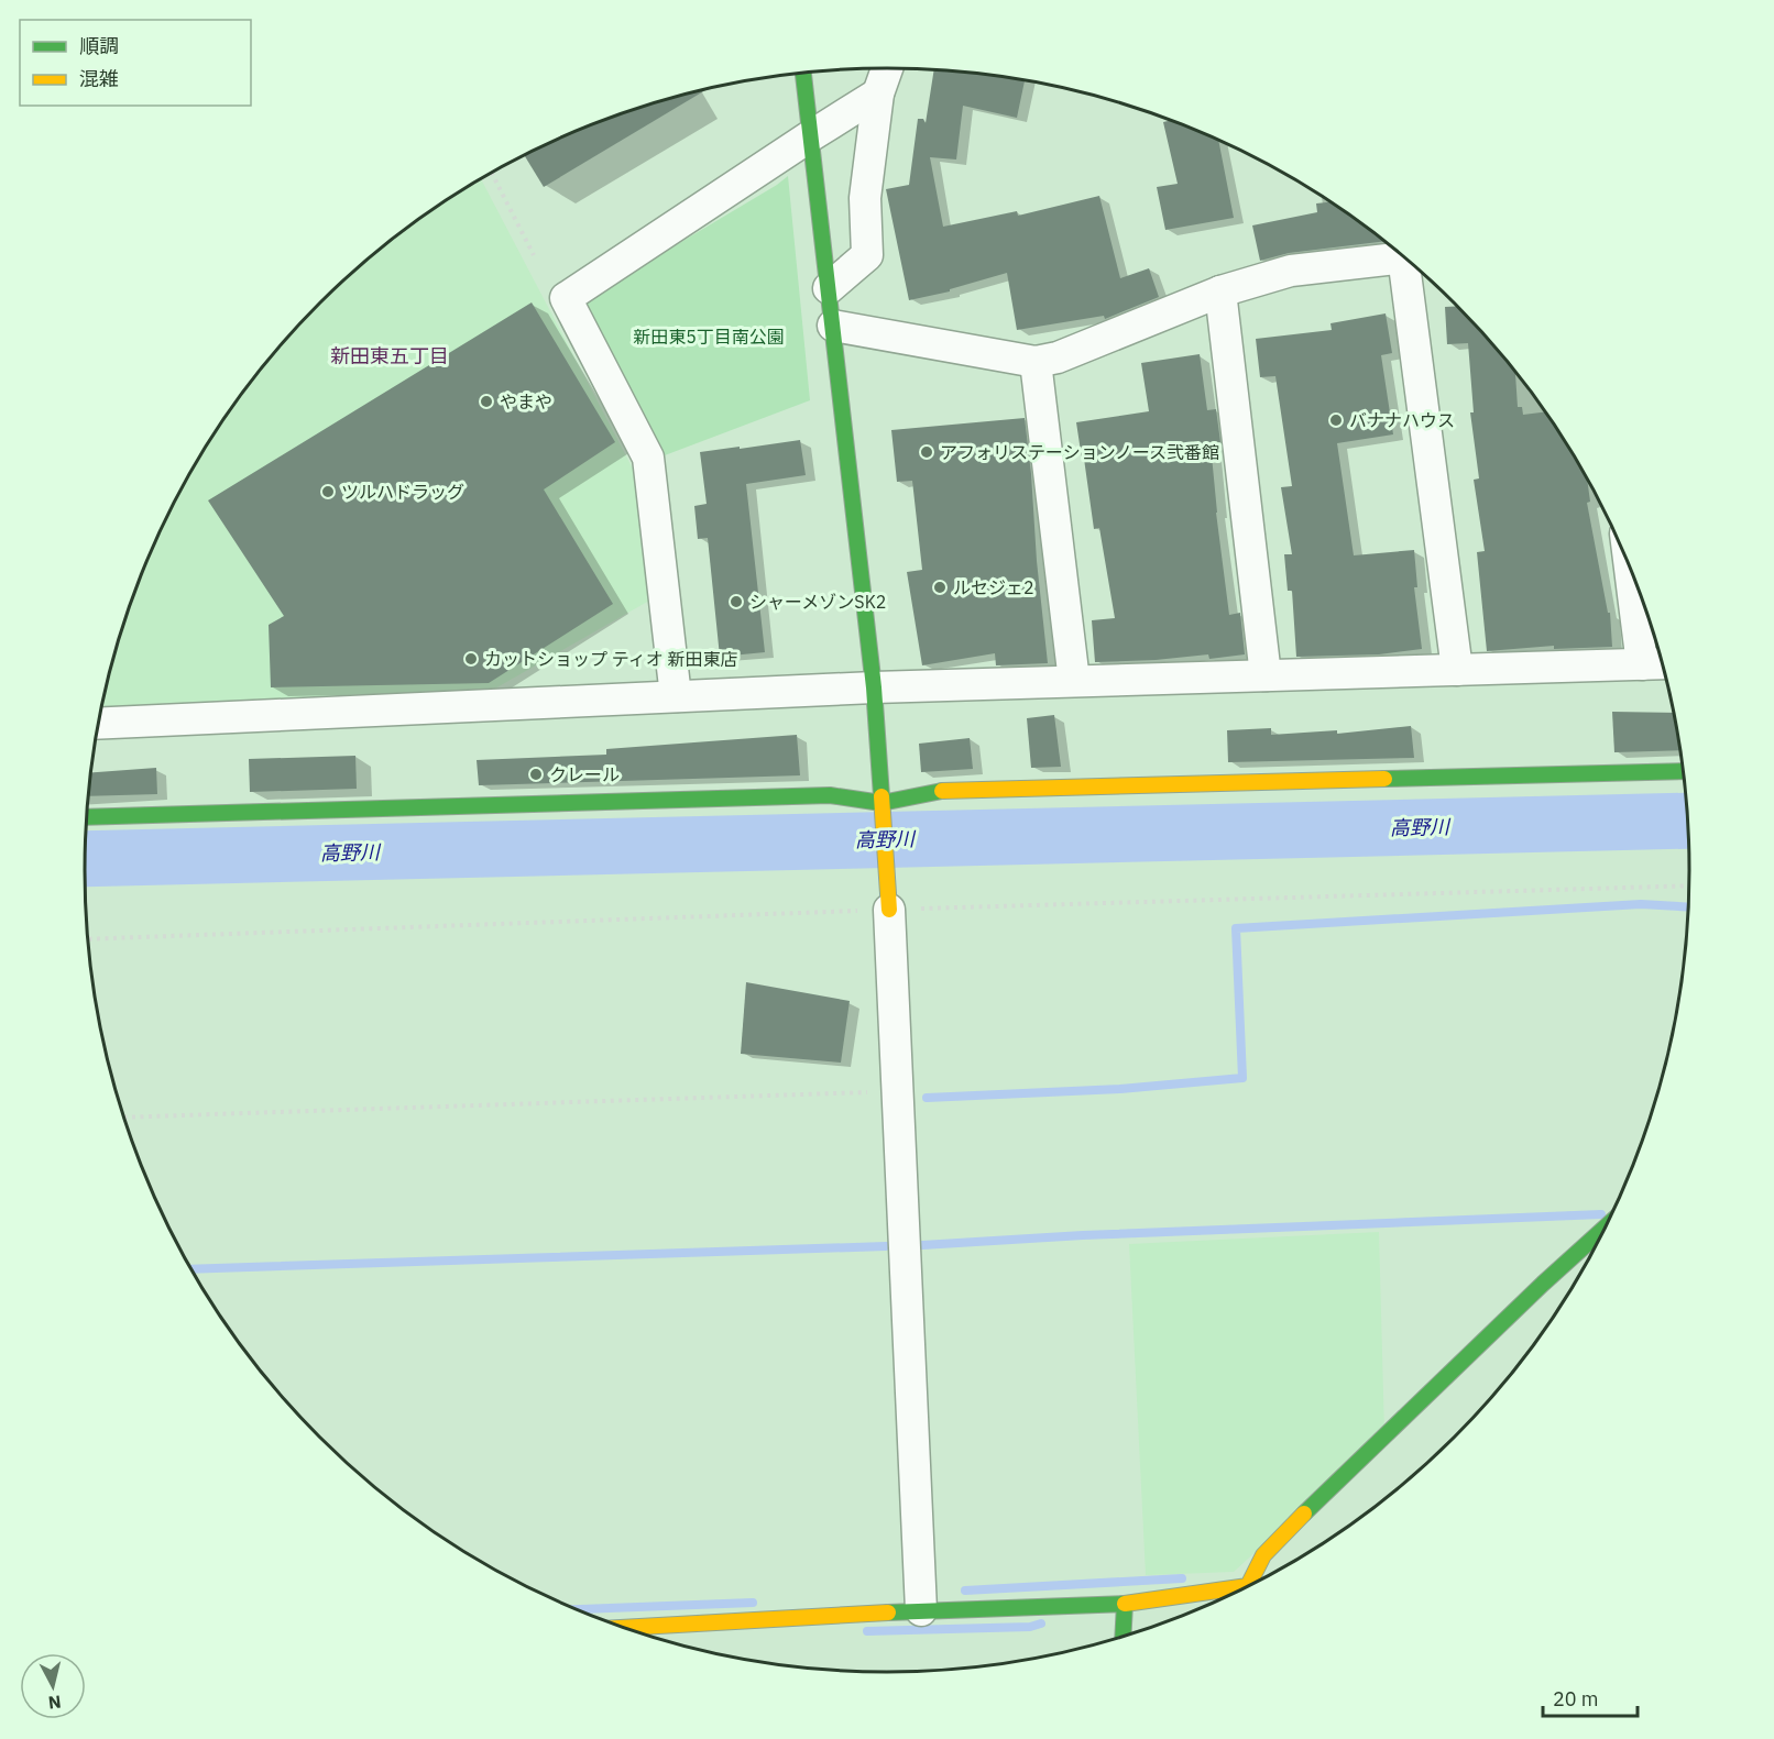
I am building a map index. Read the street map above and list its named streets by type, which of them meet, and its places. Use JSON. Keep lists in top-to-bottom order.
{
  "districts": ["新田東五丁目"],
  "water": ["高野川"],
  "parks": ["新田東5丁目南公園"],
  "places": [
    "やまや",
    "バナナハウス",
    "アフォリステーションノース弐番館",
    "ツルハドラッグ",
    "ルセジェ2",
    "シャーメゾンSK2",
    "カットショップ ティオ 新田東店",
    "クレール"
  ],
  "legend": ["順調", "混雑"],
  "scale_bar": "20 m",
  "north": "bottom"
}
